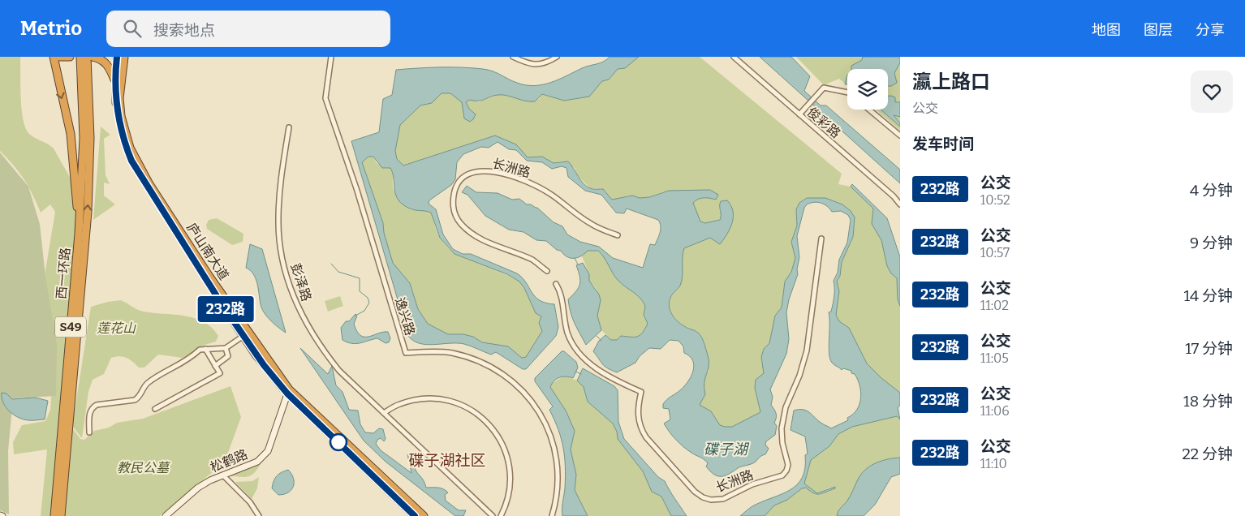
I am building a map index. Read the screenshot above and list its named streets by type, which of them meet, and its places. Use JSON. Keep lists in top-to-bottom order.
{
  "streets": {
    "highway": ["庐山南大道", "西一环路", "S49"],
    "main road": ["松鹤路"],
    "street": [
      "俊彩路",
      "长洲路",
      "彭泽路",
      "逸兴路"
    ]
  },
  "crossings": [
    ["庐山南大道", "松鹤路"]
  ],
  "districts": ["碟子湖社区"],
  "water": ["碟子湖"],
  "parks": ["莲花山", "教民公墓"],
  "lines": ["bus line 232路"],
  "page": {
    "header": "Metrio",
    "search": "搜索地点",
    "nav": ["地图", "图层", "分享"],
    "on_map": "232路",
    "heading": [
      ["瀛上路口", "公交"],
      "发车时间"
    ],
    "list": [
      {
        "mark": "232路",
        "name": "公交",
        "note": "10:52",
        "value": "4 分钟"
      },
      {
        "mark": "232路",
        "name": "公交",
        "note": "10:57",
        "value": "9 分钟"
      },
      {
        "mark": "232路",
        "name": "公交",
        "note": "11:02",
        "value": "14 分钟"
      },
      {
        "mark": "232路",
        "name": "公交",
        "note": "11:05",
        "value": "17 分钟"
      },
      {
        "mark": "232路",
        "name": "公交",
        "note": "11:06",
        "value": "18 分钟"
      },
      {
        "mark": "232路",
        "name": "公交",
        "note": "11:10",
        "value": "22 分钟"
      }
    ]
  }
}
